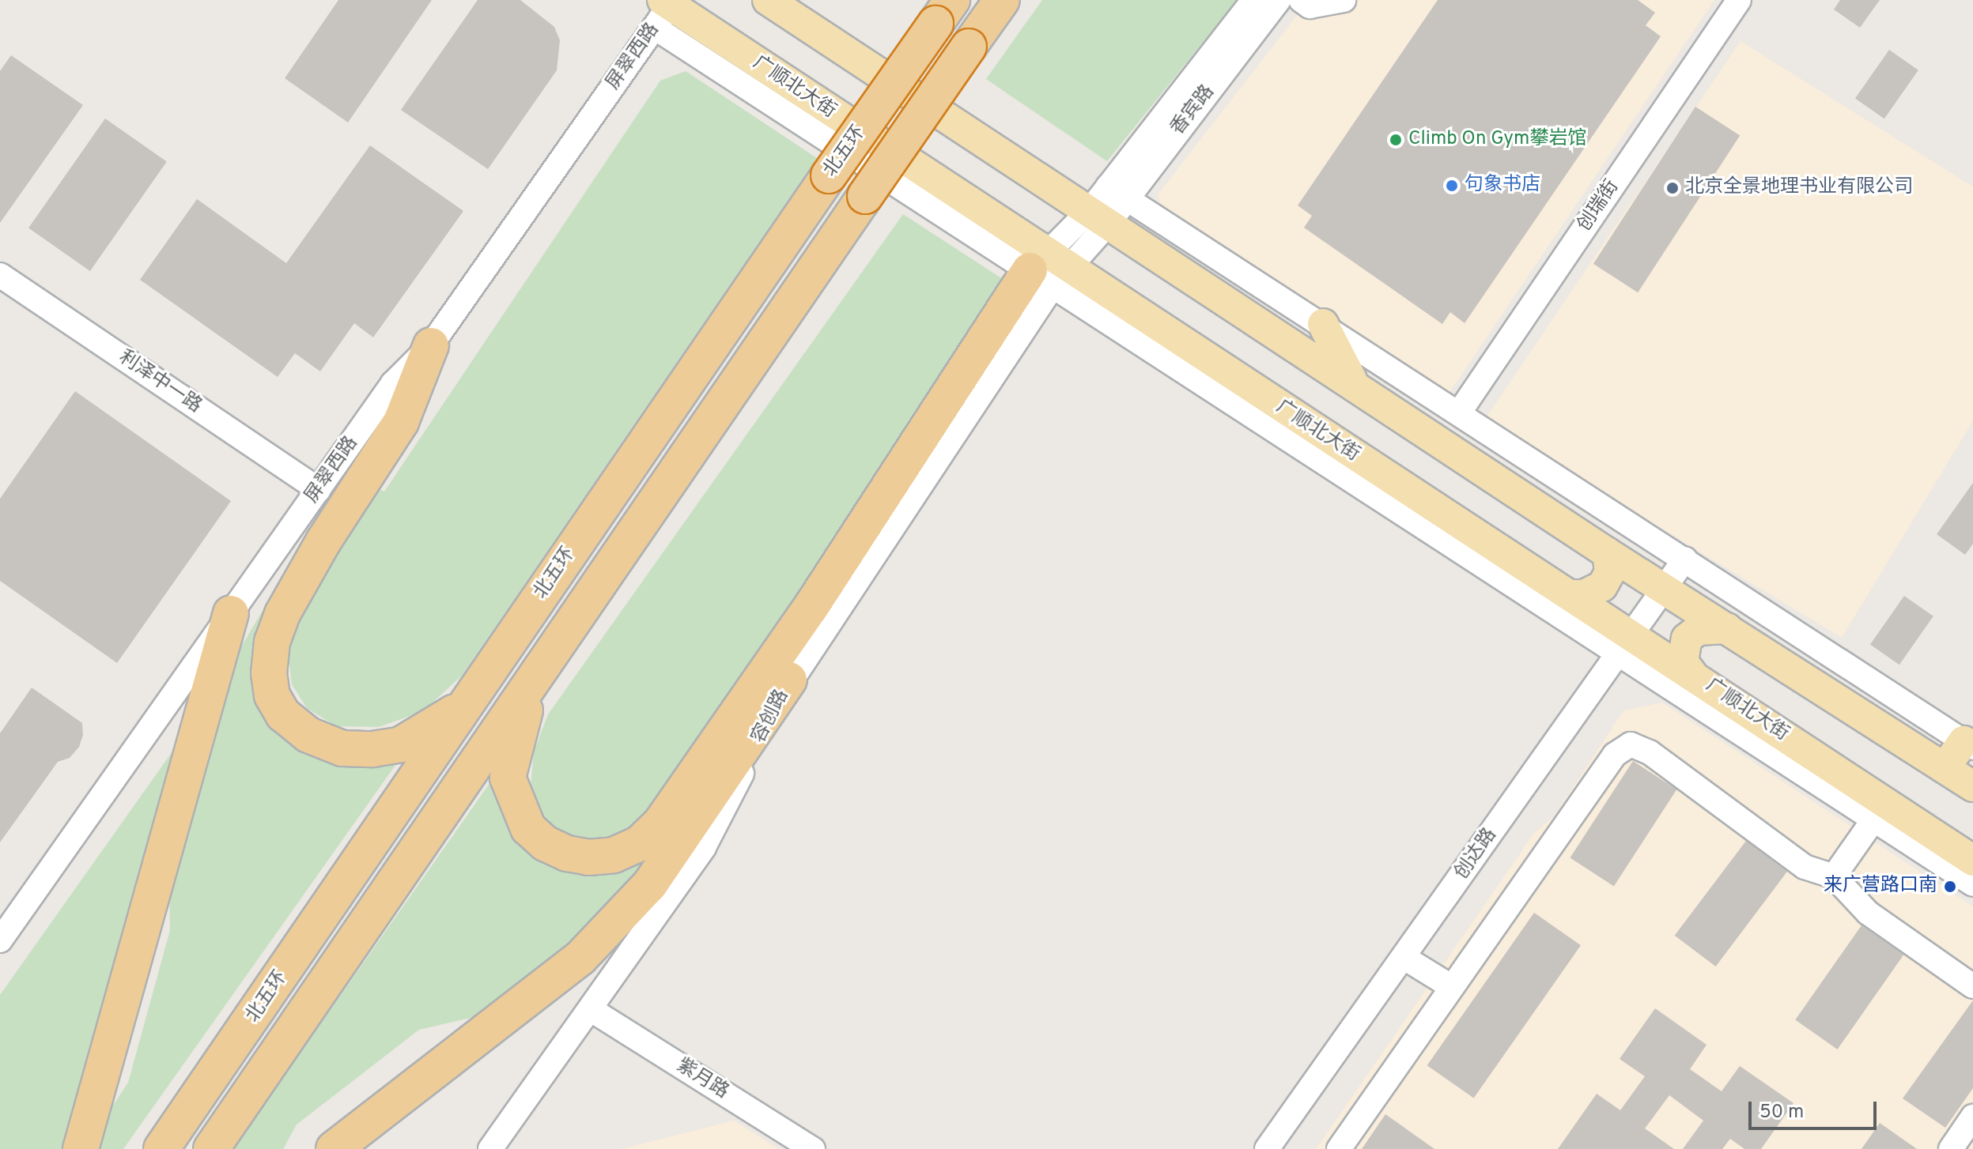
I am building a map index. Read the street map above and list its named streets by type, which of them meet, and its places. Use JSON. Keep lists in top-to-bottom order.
{
  "streets": {
    "highway": ["北五环"],
    "main road": ["广顺北大街"],
    "street": [
      "屏翠西路",
      "香宾路",
      "创瑞街",
      "利泽中一路",
      "容创路",
      "创达路",
      "紫月路"
    ]
  },
  "crossings": [
    ["屏翠西路", "广顺北大街"],
    ["屏翠西路", "利泽中一路"],
    ["广顺北大街", "容创路"],
    ["广顺北大街", "创达路"],
    ["香宾路", "容创路"],
    ["容创路", "紫月路"]
  ],
  "places": [
    "Climb On Gym攀岩馆",
    "句象书店",
    "北京全景地理书业有限公司",
    "来广营路口南"
  ],
  "scale_bar": "50 m"
}
